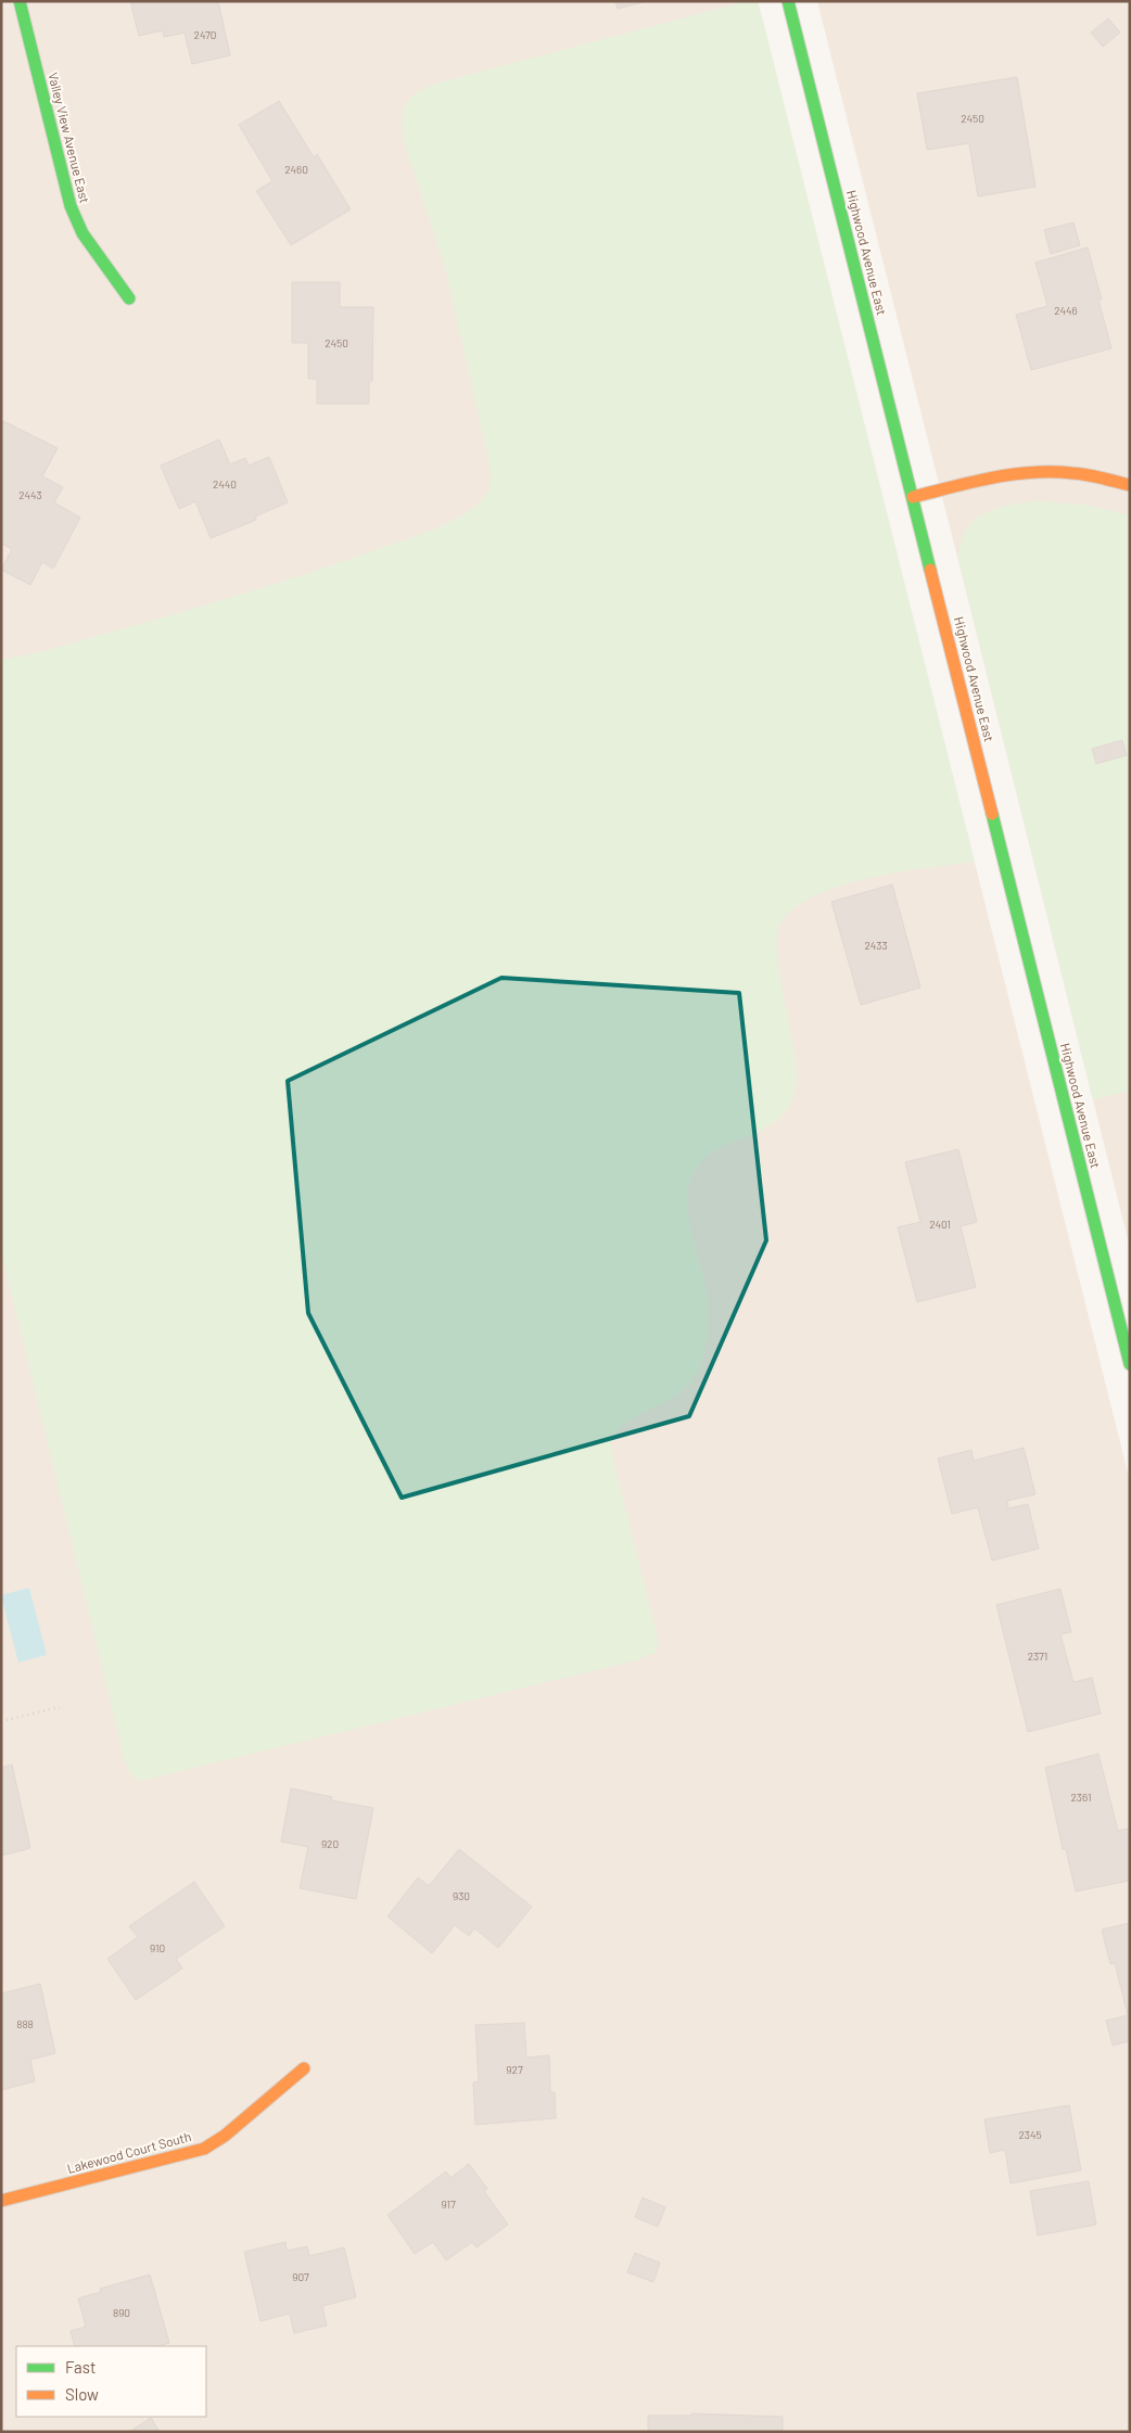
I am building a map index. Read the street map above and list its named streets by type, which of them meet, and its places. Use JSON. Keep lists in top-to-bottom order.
{
  "streets": {
    "street": ["Valley View Avenue East", "Highwood Avenue East", "Lakewood Court South"]
  },
  "house_numbers": [
    "2470",
    "2450",
    "2460",
    "2446",
    "2450",
    "2440",
    "2443",
    "2433",
    "2401",
    "2371",
    "2361",
    "920",
    "930",
    "910",
    "888",
    "927",
    "2345",
    "917",
    "907",
    "890"
  ],
  "legend": ["Fast", "Slow"]
}
